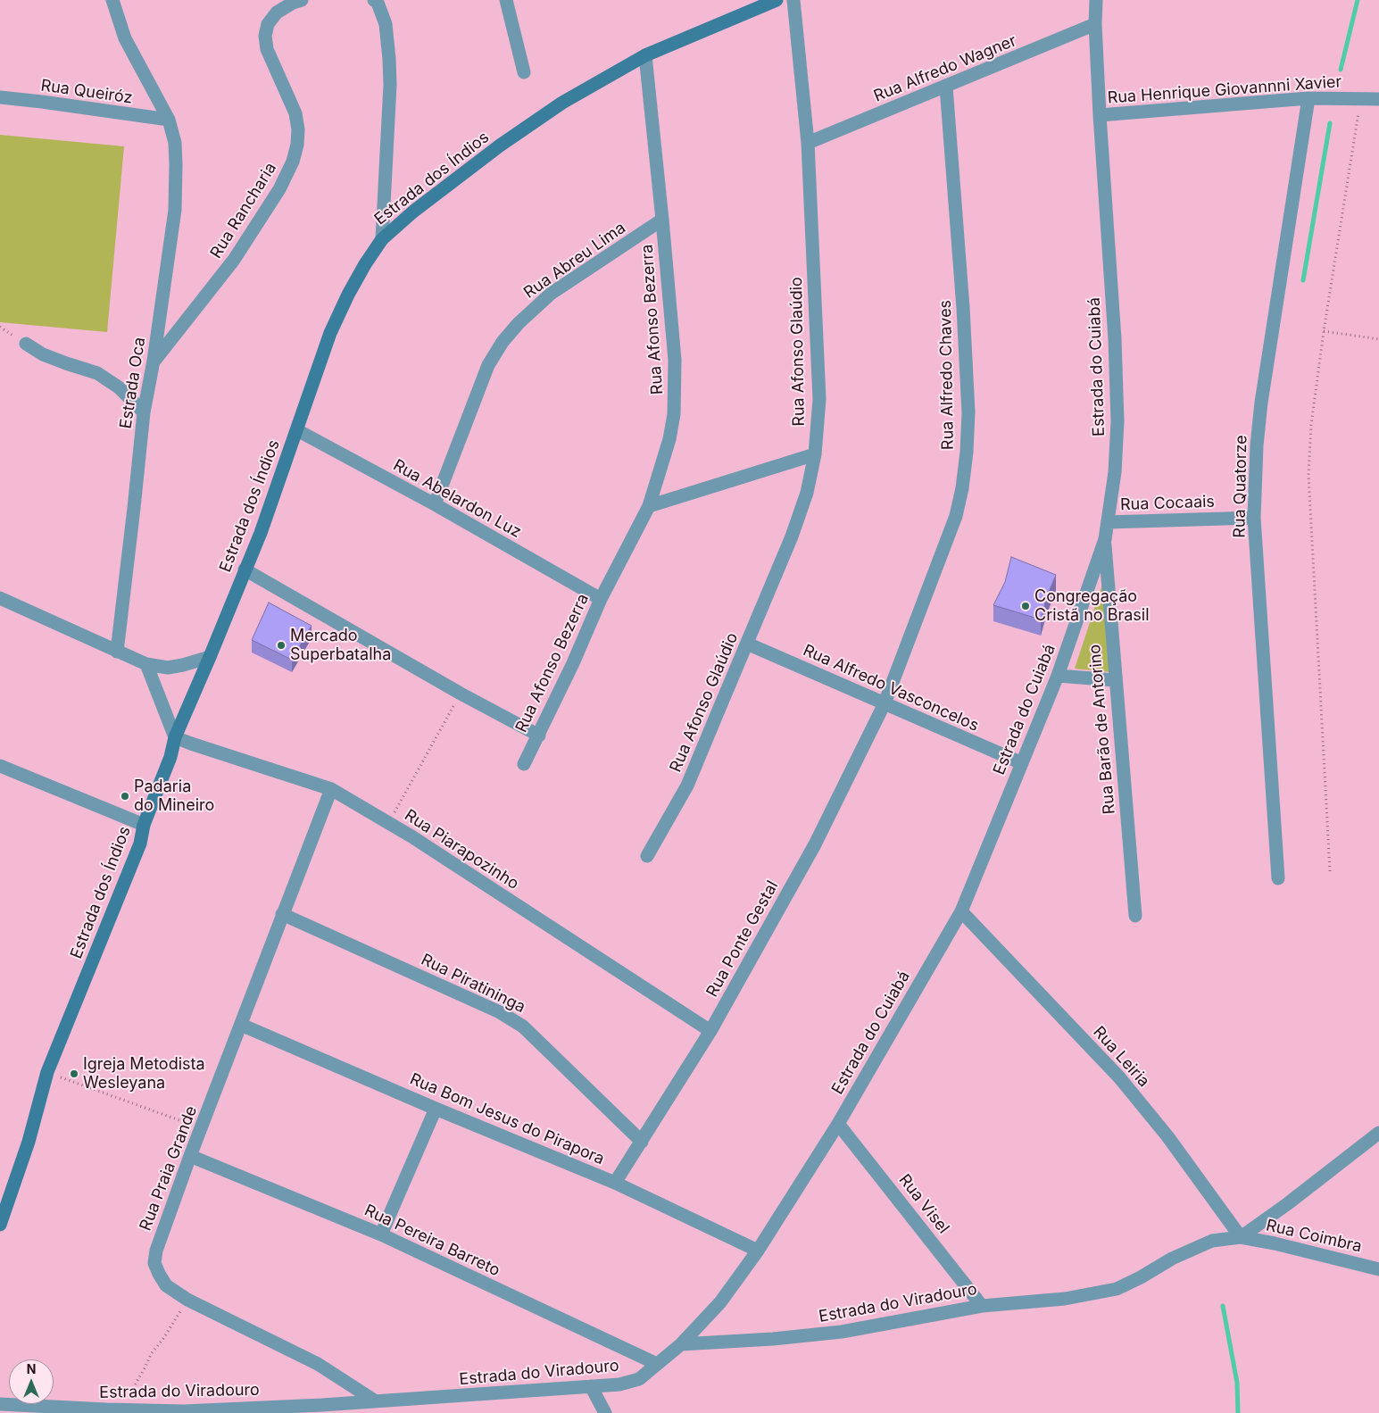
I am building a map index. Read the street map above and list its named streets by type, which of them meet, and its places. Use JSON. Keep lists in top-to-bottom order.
{
  "streets": {
    "street": [
      "Rua Alfredo Wagner",
      "Rua Henrique Giovannni Xavier",
      "Rua Queiróz",
      "Estrada dos Índios",
      "Rua Rancharia",
      "Rua Abreu Lima",
      "Rua Afonso Bezerra",
      "Rua Afonso Glaúdio",
      "Estrada do Cuiabá",
      "Rua Alfredo Chaves",
      "Estrada Oca",
      "Rua Quatorze",
      "Rua Abelardon Luz",
      "Rua Cocaais",
      "Rua Alfredo Vasconcelos",
      "Rua Barão de Antorino",
      "Rua Piarapozinho",
      "Rua Ponte Gestal",
      "Rua Piratininga",
      "Rua Leiria",
      "Rua Bom Jesus do Pirapora",
      "Rua Praia Grande",
      "Rua Visel",
      "Rua Coimbra",
      "Rua Pereira Barreto",
      "Estrada do Viradouro"
    ]
  },
  "crossings": [
    ["Rua Alfredo Wagner", "Rua Afonso Glaúdio"],
    ["Rua Alfredo Wagner", "Estrada do Cuiabá"],
    ["Rua Alfredo Wagner", "Rua Alfredo Chaves"],
    ["Rua Henrique Giovannni Xavier", "Estrada do Cuiabá"],
    ["Rua Henrique Giovannni Xavier", "Rua Quatorze"],
    ["Rua Queiróz", "Estrada Oca"],
    ["Estrada dos Índios", "Rua Afonso Bezerra"],
    ["Estrada dos Índios", "Rua Abelardon Luz"],
    ["Estrada dos Índios", "Rua Piarapozinho"],
    ["Rua Rancharia", "Estrada Oca"],
    ["Rua Abreu Lima", "Rua Afonso Bezerra"],
    ["Rua Abreu Lima", "Rua Abelardon Luz"],
    ["Rua Afonso Bezerra", "Rua Abelardon Luz"],
    ["Rua Afonso Glaúdio", "Rua Alfredo Vasconcelos"],
    ["Estrada do Cuiabá", "Rua Cocaais"],
    ["Estrada do Cuiabá", "Rua Alfredo Vasconcelos"],
    ["Estrada do Cuiabá", "Rua Barão de Antorino"],
    ["Estrada do Cuiabá", "Rua Leiria"],
    ["Estrada do Cuiabá", "Rua Bom Jesus do Pirapora"],
    ["Estrada do Cuiabá", "Rua Visel"],
    ["Estrada do Cuiabá", "Estrada do Viradouro"],
    ["Rua Alfredo Chaves", "Rua Alfredo Vasconcelos"],
    ["Rua Alfredo Chaves", "Rua Ponte Gestal"],
    ["Rua Quatorze", "Rua Cocaais"],
    ["Rua Alfredo Vasconcelos", "Rua Ponte Gestal"],
    ["Rua Piarapozinho", "Rua Ponte Gestal"],
    ["Rua Piarapozinho", "Rua Praia Grande"],
    ["Rua Ponte Gestal", "Rua Piratininga"],
    ["Rua Ponte Gestal", "Rua Bom Jesus do Pirapora"],
    ["Rua Piratininga", "Rua Praia Grande"],
    ["Rua Leiria", "Rua Coimbra"],
    ["Rua Leiria", "Estrada do Viradouro"],
    ["Rua Bom Jesus do Pirapora", "Rua Praia Grande"],
    ["Rua Praia Grande", "Rua Pereira Barreto"],
    ["Rua Praia Grande", "Estrada do Viradouro"],
    ["Rua Visel", "Estrada do Viradouro"],
    ["Rua Coimbra", "Estrada do Viradouro"],
    ["Rua Pereira Barreto", "Estrada do Viradouro"]
  ],
  "places": [
    "Congregação Cristã no Brasil",
    "Mercado Superbatalha",
    "Padaria do Mineiro",
    "Igreja Metodista Wesleyana"
  ],
  "north": "top"
}
